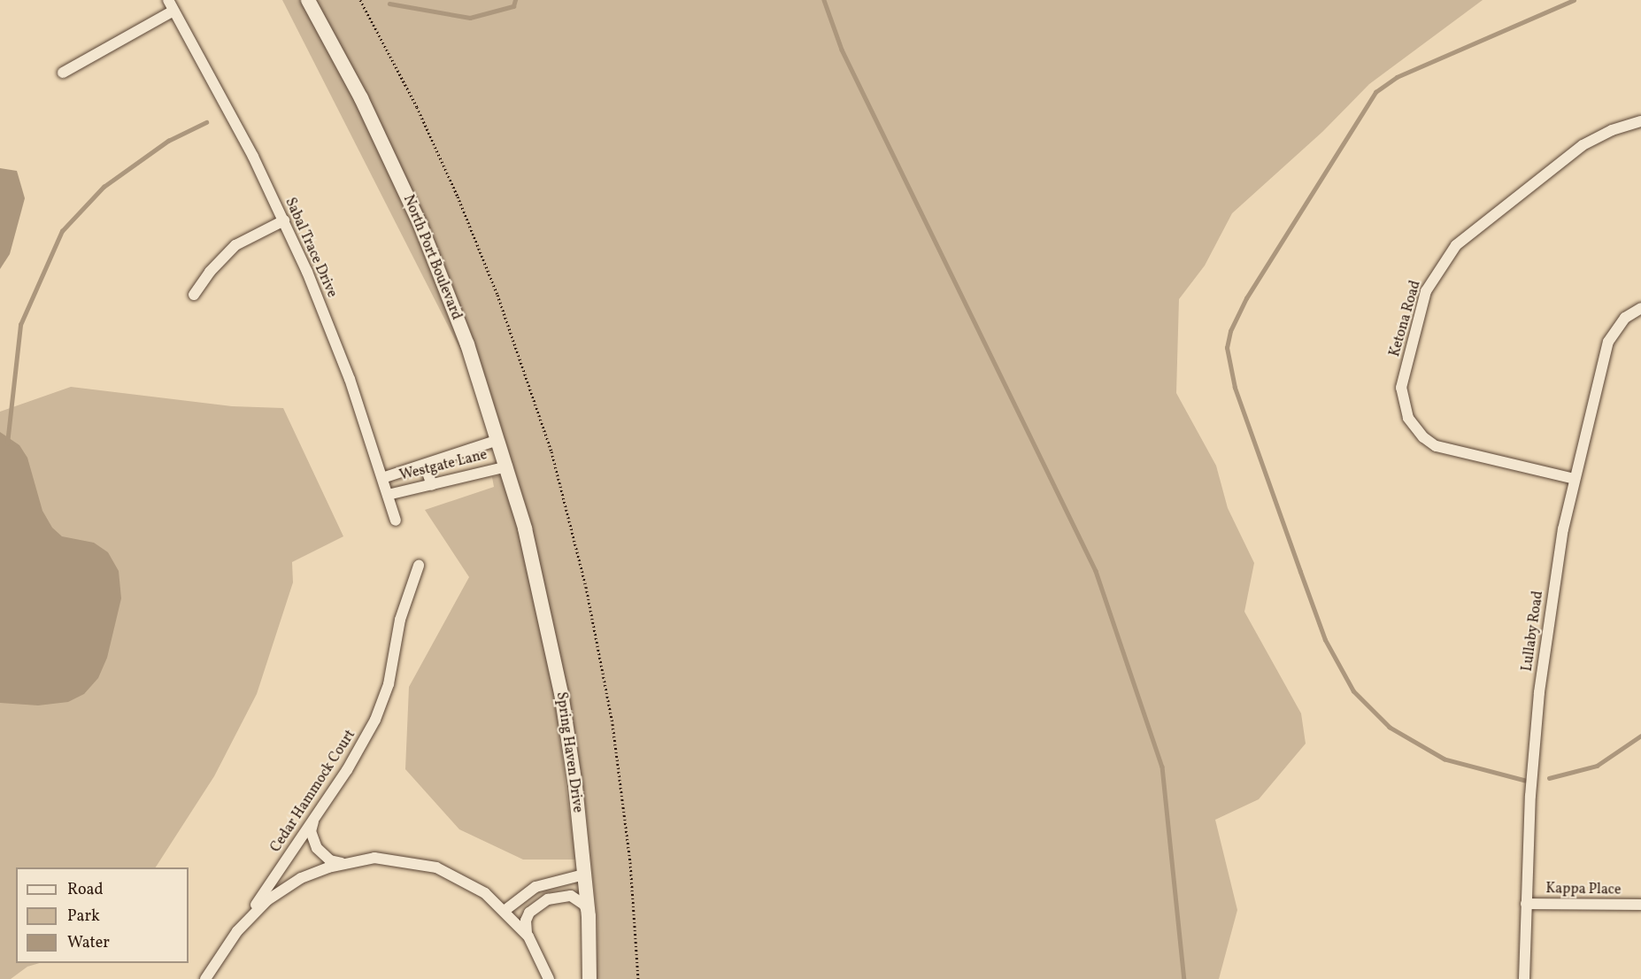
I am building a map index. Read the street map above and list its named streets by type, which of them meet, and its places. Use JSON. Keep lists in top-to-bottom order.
{
  "streets": {
    "street": [
      "Sabal Trace Drive",
      "North Port Boulevard",
      "Ketona Road",
      "Westgate Lane",
      "Lullaby Road",
      "Spring Haven Drive",
      "Cedar Hammock Court",
      "Kappa Place"
    ]
  },
  "crossings": [
    ["Sabal Trace Drive", "Westgate Lane"],
    ["North Port Boulevard", "Westgate Lane"],
    ["North Port Boulevard", "Spring Haven Drive"],
    ["Ketona Road", "Lullaby Road"],
    ["Lullaby Road", "Kappa Place"]
  ],
  "legend": ["Road", "Park", "Water"]
}
